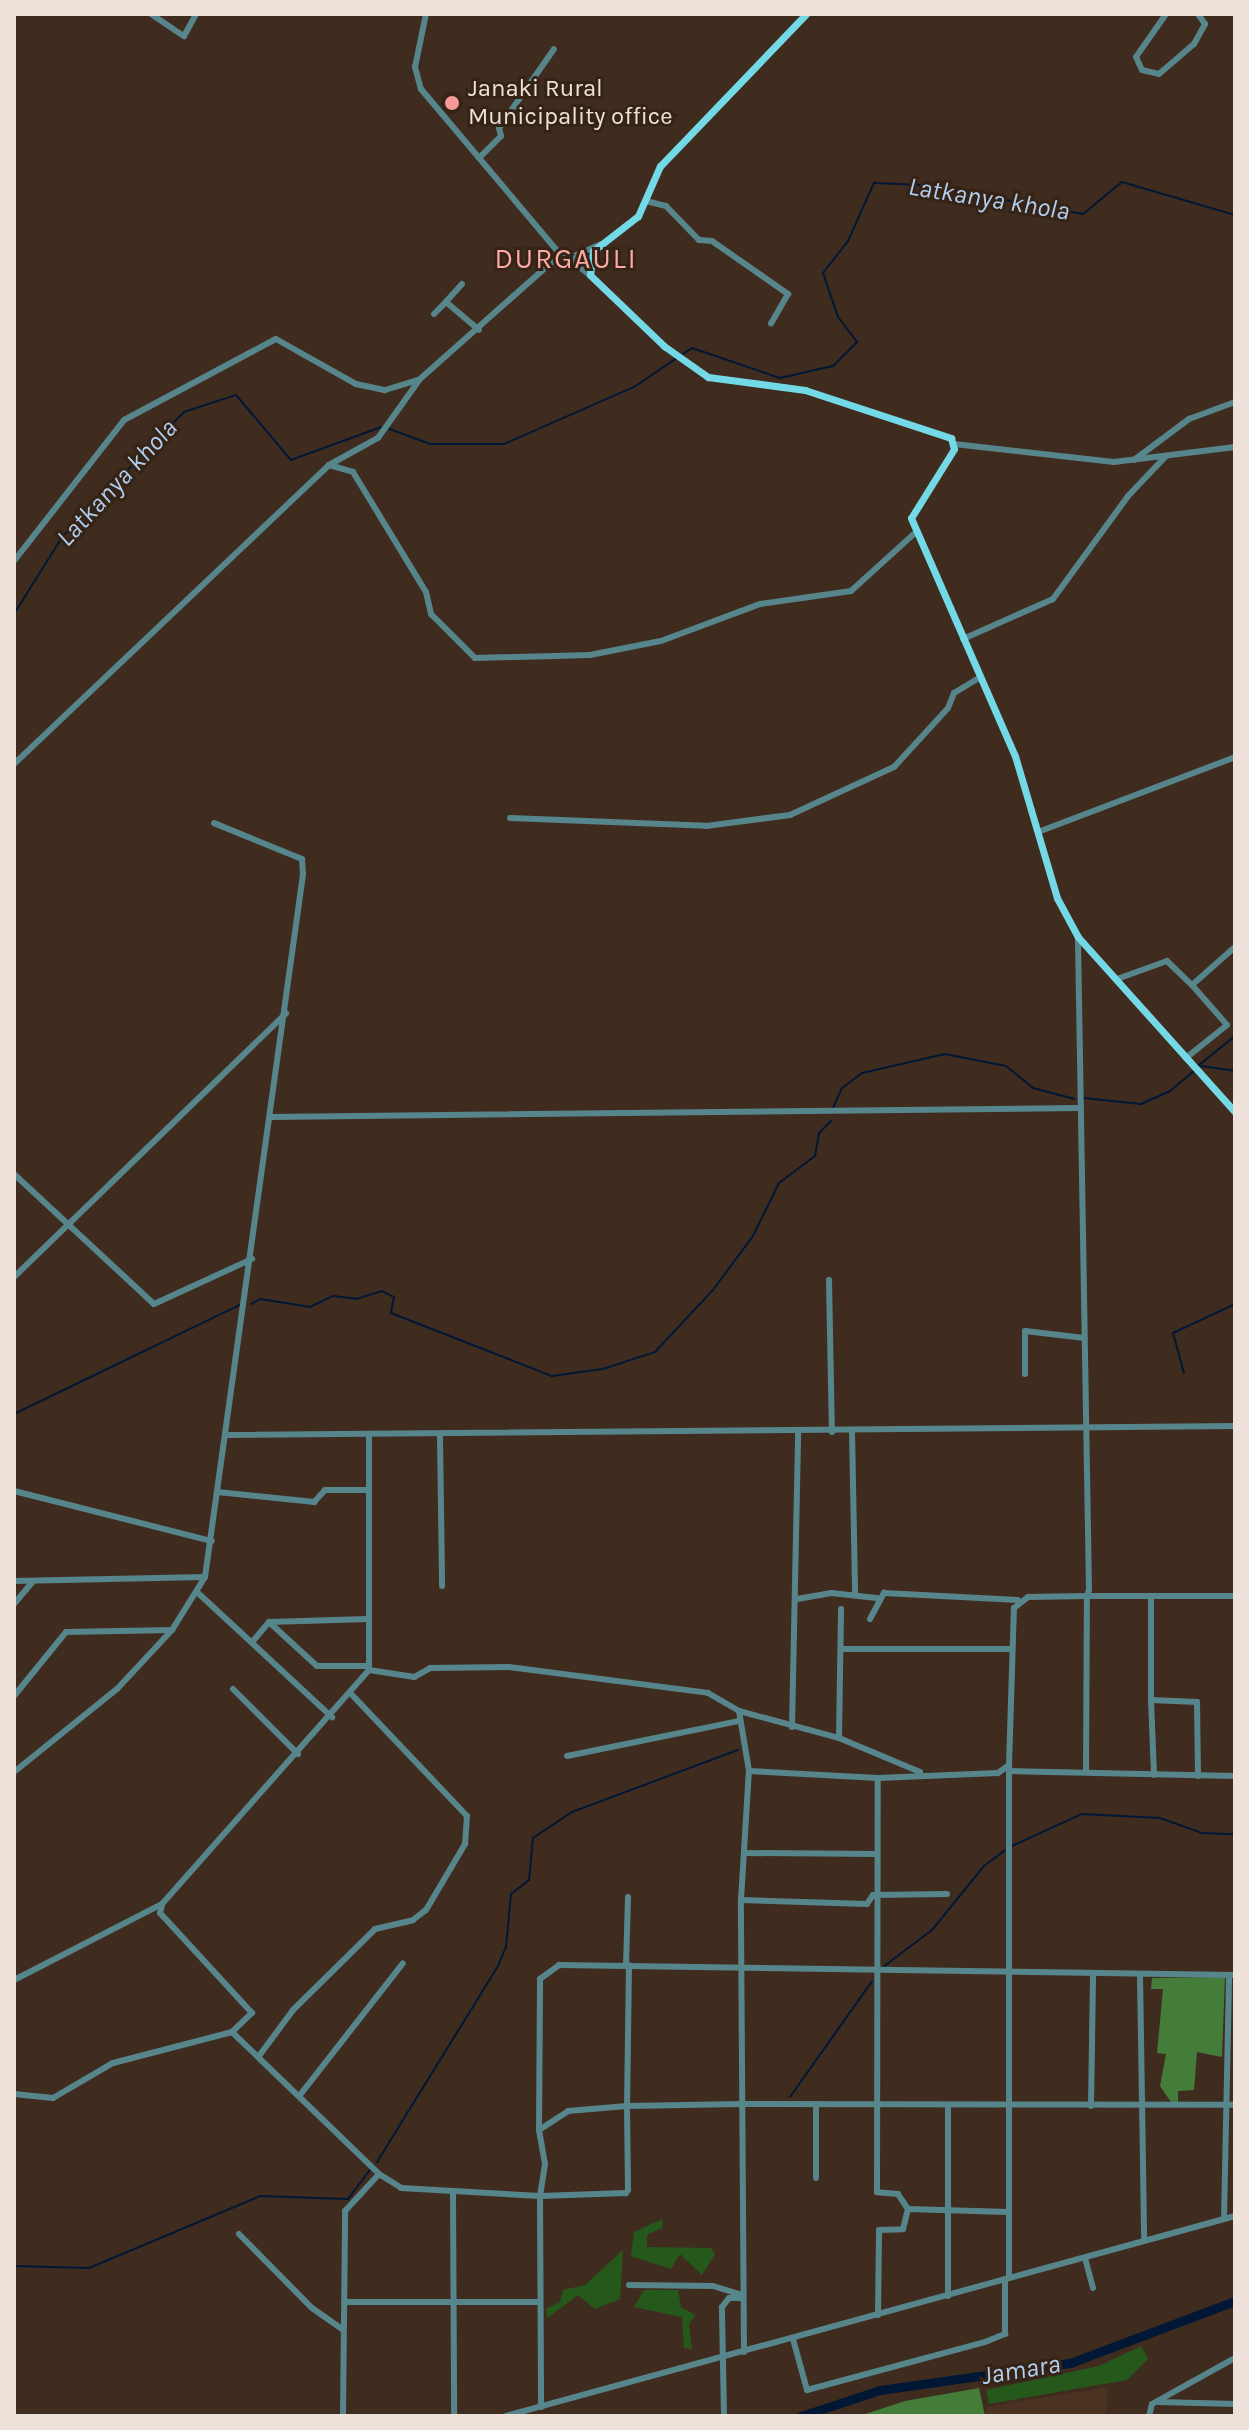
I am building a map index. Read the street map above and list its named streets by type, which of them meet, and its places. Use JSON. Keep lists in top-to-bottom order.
{
  "districts": ["DURGAULI"],
  "water": ["Latkanya khola", "Jamara"],
  "places": ["Janaki Rural Municipality office"]
}
